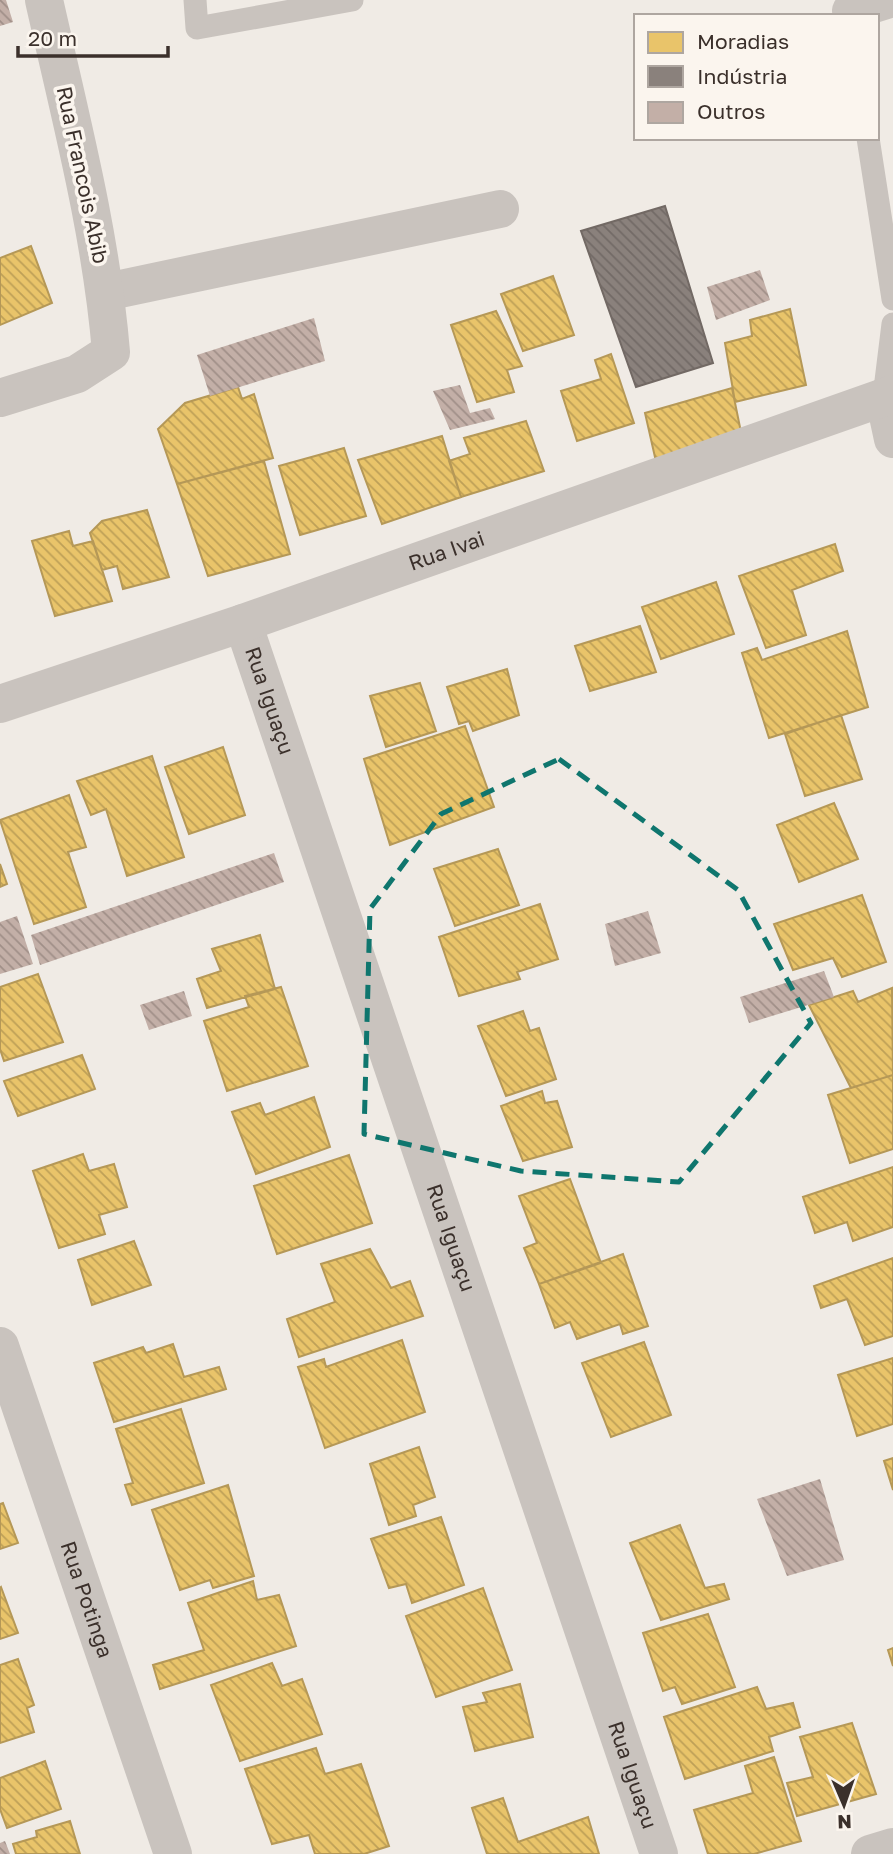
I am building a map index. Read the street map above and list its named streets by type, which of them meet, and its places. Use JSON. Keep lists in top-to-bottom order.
{
  "streets": {
    "street": [
      "Rua Francois Abib",
      "Rua Ivai",
      "Rua Iguaçu",
      "Rua Potinga"
    ]
  },
  "crossings": [
    ["Rua Ivai", "Rua Iguaçu"]
  ],
  "legend": ["Moradias", "Indústria", "Outros"],
  "scale_bar": "20 m",
  "north": "bottom"
}
